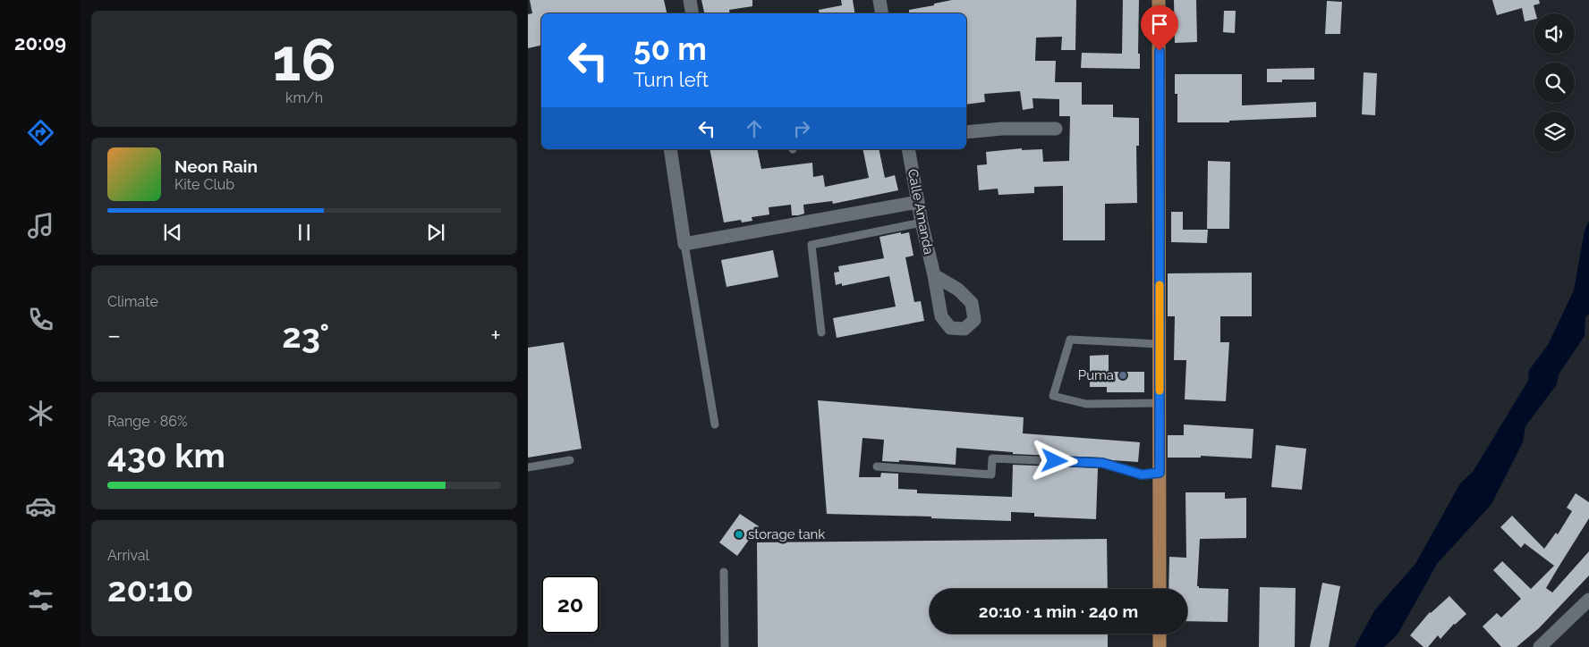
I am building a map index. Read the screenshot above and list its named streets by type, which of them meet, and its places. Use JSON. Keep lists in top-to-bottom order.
{
  "streets": {
    "street": ["Calle Amanda"]
  },
  "places": ["Puma", "storage tank"],
  "page": {
    "tabs": "20:09",
    "tile": [
      ["16", "km/h"],
      "Climate",
      ["Range · 86%", "430 km"],
      ["Arrival", "20:10"]
    ],
    "turn": ["50 m", "Turn left"],
    "song": ["Neon Rain", "Kite Club"],
    "heat": ["−", "23°", "+"],
    "limit": "20",
    "trip": "20:10 · 1 min · 240 m"
  }
}
